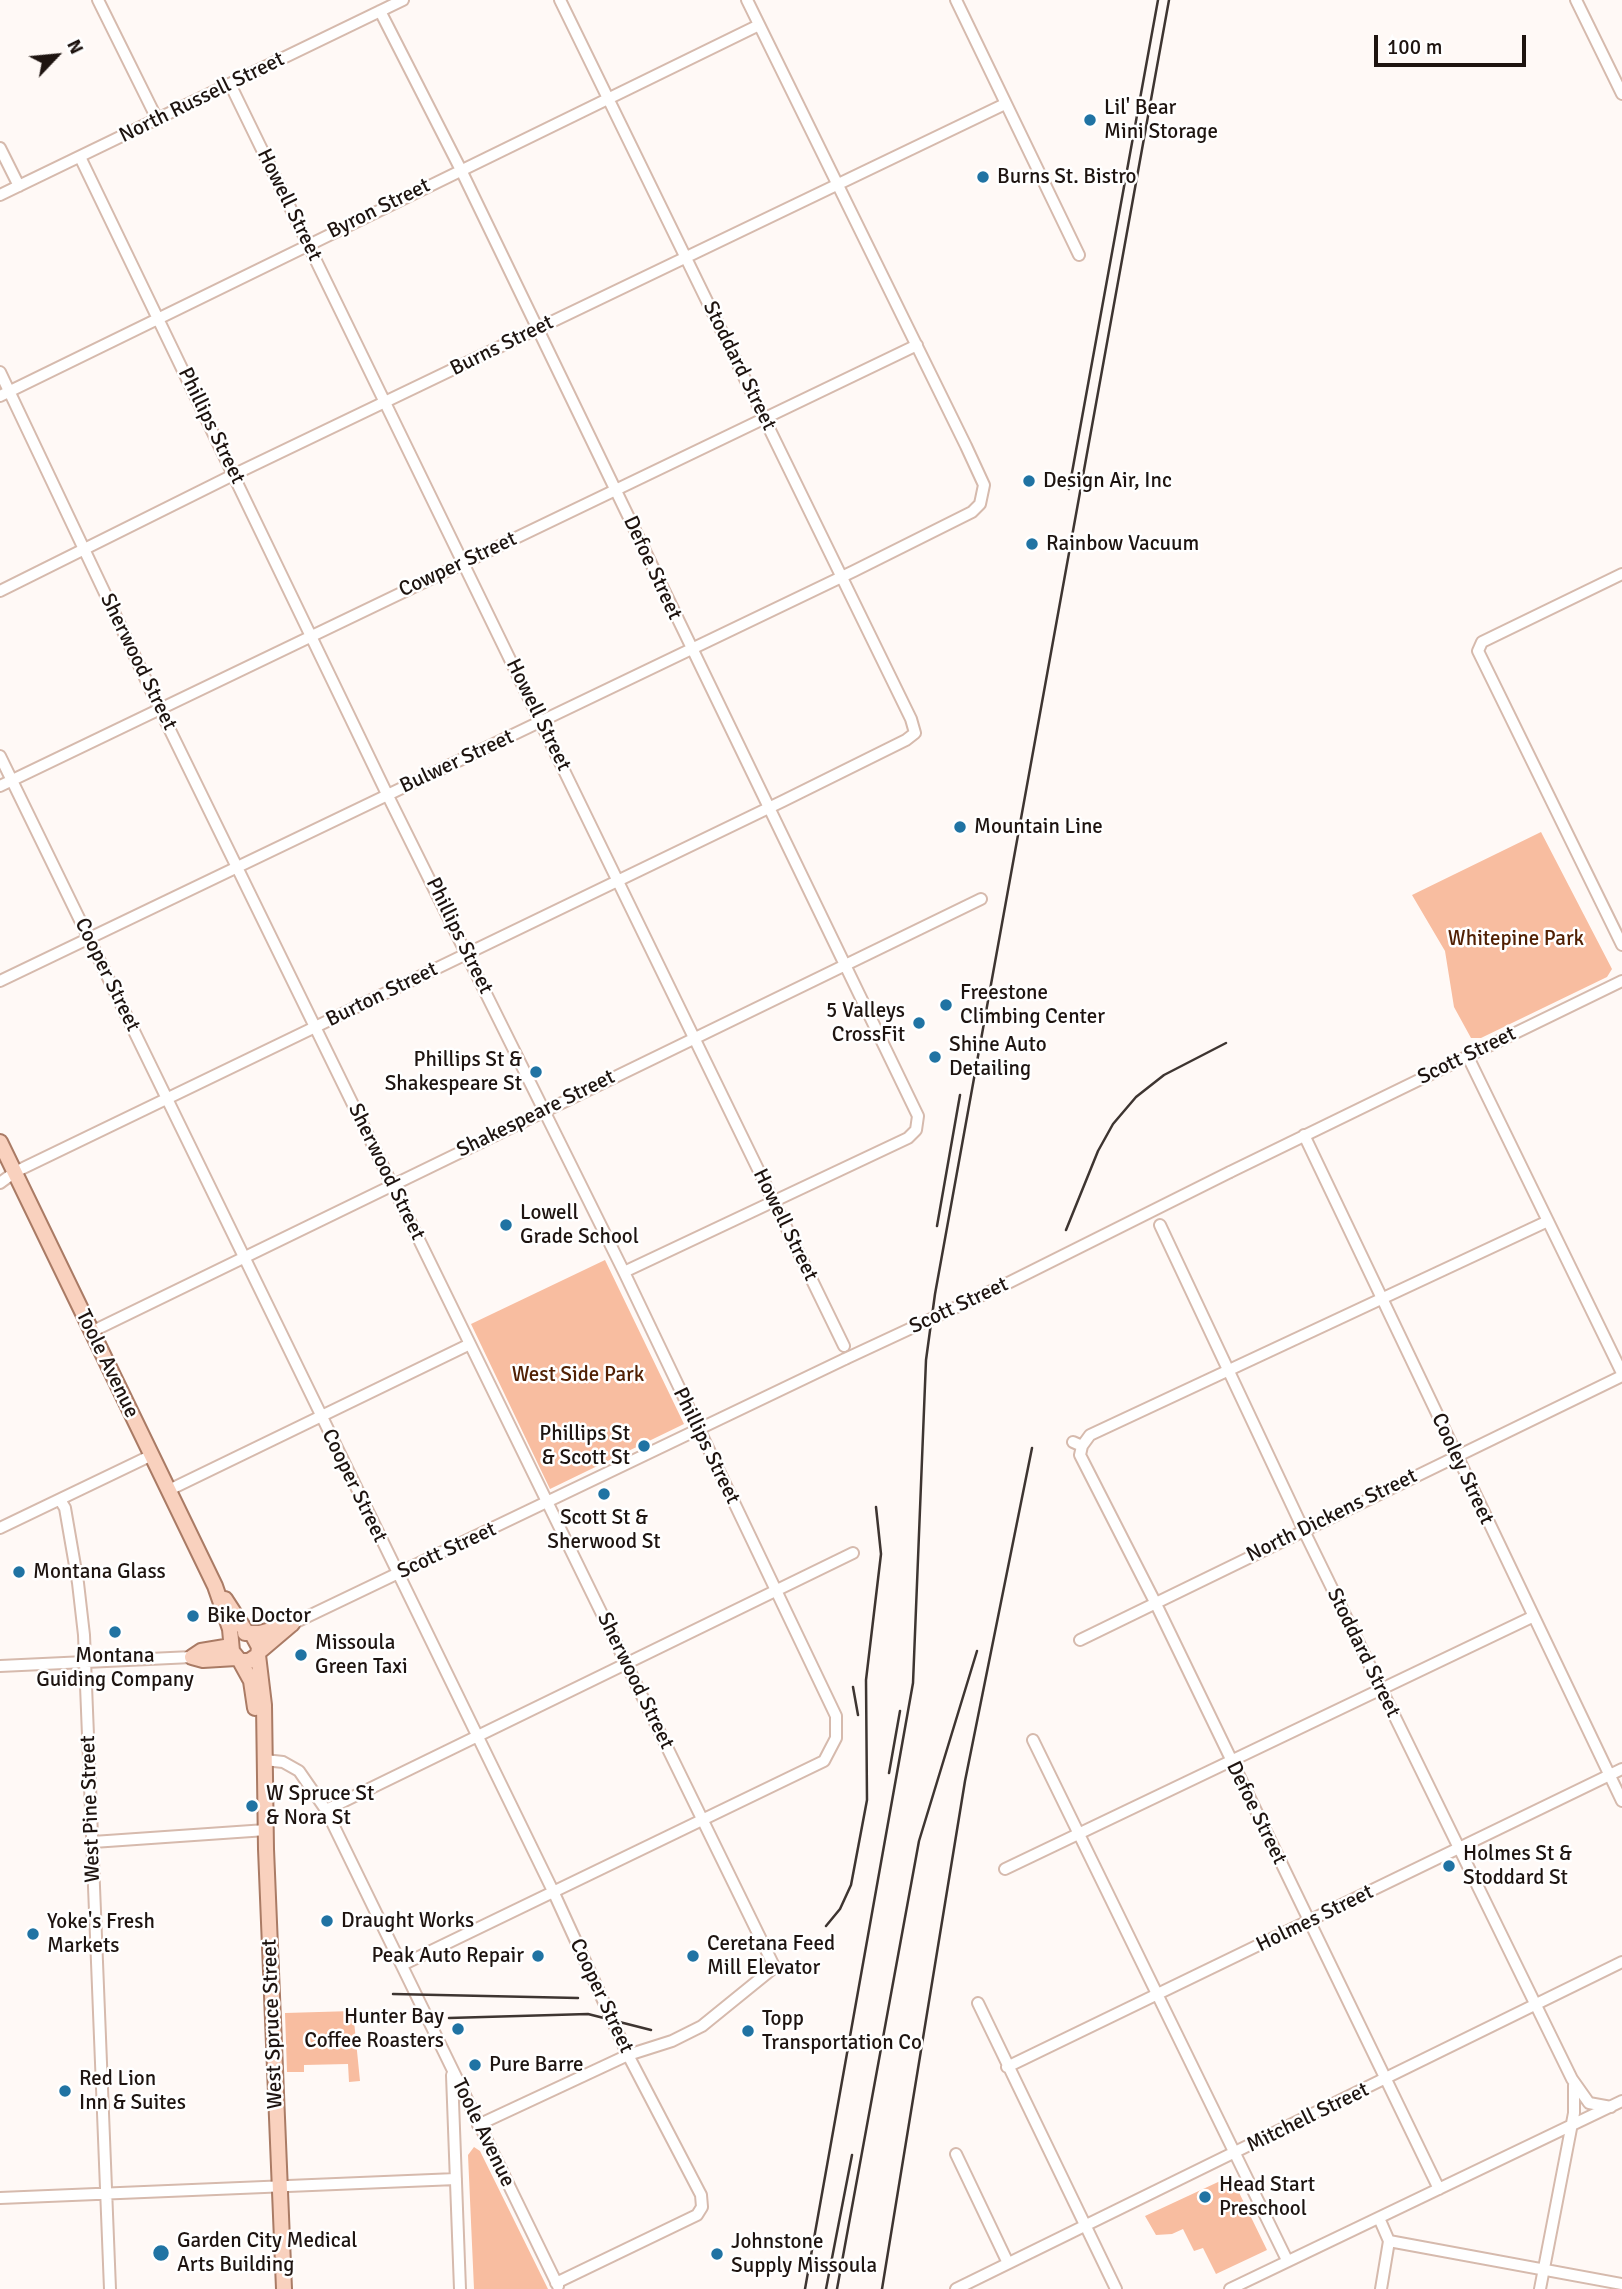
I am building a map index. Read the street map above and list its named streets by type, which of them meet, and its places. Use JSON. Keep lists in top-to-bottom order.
{
  "streets": {
    "main road": ["Toole Avenue", "West Spruce Street"],
    "street": [
      "North Russell Street",
      "Howell Street",
      "Byron Street",
      "Burns Street",
      "Stoddard Street",
      "Phillips Street",
      "Cowper Street",
      "Defoe Street",
      "Sherwood Street",
      "Bulwer Street",
      "Cooper Street",
      "Burton Street",
      "Scott Street",
      "Shakespeare Street",
      "Cooley Street",
      "North Dickens Street",
      "West Pine Street",
      "Holmes Street",
      "Mitchell Street"
    ]
  },
  "crossings": [
    ["North Russell Street", "Howell Street"],
    ["North Russell Street", "Phillips Street"],
    ["North Russell Street", "Defoe Street"],
    ["Howell Street", "Byron Street"],
    ["Howell Street", "Burns Street"],
    ["Howell Street", "Cowper Street"],
    ["Howell Street", "Defoe Street"],
    ["Howell Street", "Bulwer Street"],
    ["Howell Street", "Burton Street"],
    ["Howell Street", "Shakespeare Street"],
    ["Byron Street", "Stoddard Street"],
    ["Byron Street", "Phillips Street"],
    ["Byron Street", "Defoe Street"],
    ["Byron Street", "Sherwood Street"],
    ["Burns Street", "Stoddard Street"],
    ["Burns Street", "Phillips Street"],
    ["Burns Street", "Defoe Street"],
    ["Burns Street", "Sherwood Street"],
    ["Stoddard Street", "Cowper Street"],
    ["Stoddard Street", "Defoe Street"],
    ["Stoddard Street", "Bulwer Street"],
    ["Stoddard Street", "Burton Street"],
    ["Stoddard Street", "North Dickens Street"],
    ["Stoddard Street", "Holmes Street"],
    ["Stoddard Street", "Mitchell Street"],
    ["Phillips Street", "Cowper Street"],
    ["Phillips Street", "Sherwood Street"],
    ["Phillips Street", "Bulwer Street"],
    ["Phillips Street", "Burton Street"],
    ["Phillips Street", "Scott Street"],
    ["Phillips Street", "Shakespeare Street"],
    ["Cowper Street", "Defoe Street"],
    ["Cowper Street", "Sherwood Street"],
    ["Cowper Street", "Bulwer Street"],
    ["Cowper Street", "Cooper Street"],
    ["Defoe Street", "Bulwer Street"],
    ["Defoe Street", "Burton Street"],
    ["Defoe Street", "Shakespeare Street"],
    ["Defoe Street", "North Dickens Street"],
    ["Defoe Street", "Holmes Street"],
    ["Defoe Street", "Mitchell Street"],
    ["Sherwood Street", "Bulwer Street"],
    ["Sherwood Street", "Cooper Street"],
    ["Sherwood Street", "Burton Street"],
    ["Sherwood Street", "Scott Street"],
    ["Sherwood Street", "Shakespeare Street"],
    ["Bulwer Street", "Cooper Street"],
    ["Cooper Street", "Burton Street"],
    ["Cooper Street", "Scott Street"],
    ["Cooper Street", "Shakespeare Street"],
    ["Cooper Street", "Toole Avenue"],
    ["Burton Street", "Toole Avenue"],
    ["Scott Street", "Cooley Street"],
    ["Shakespeare Street", "Toole Avenue"],
    ["Toole Avenue", "West Spruce Street"],
    ["Cooley Street", "North Dickens Street"],
    ["Cooley Street", "Holmes Street"]
  ],
  "parks": ["Whitepine Park", "West Side Park"],
  "places": [
    "Lil' Bear Mini Storage",
    "Burns St. Bistro",
    "Design Air, Inc",
    "Rainbow Vacuum",
    "Mountain Line",
    "Freestone Climbing Center",
    "5 Valleys CrossFit",
    "Shine Auto Detailing",
    "Phillips St & Shakespeare St",
    "Lowell Grade School",
    "Phillips St & Scott St",
    "Scott St & Sherwood St",
    "Montana Glass",
    "Bike Doctor",
    "Montana Guiding Company",
    "Missoula Green Taxi",
    "W Spruce St & Nora St",
    "Holmes St & Stoddard St",
    "Draught Works",
    "Yoke's Fresh Markets",
    "Peak Auto Repair",
    "Ceretana Feed Mill Elevator",
    "Hunter Bay Coffee Roasters",
    "Topp Transportation Co",
    "Pure Barre",
    "Red Lion Inn & Suites",
    "Head Start Preschool",
    "Garden City Medical Arts Building",
    "Johnstone Supply Missoula"
  ],
  "scale_bar": "100 m",
  "north": "top right"
}
